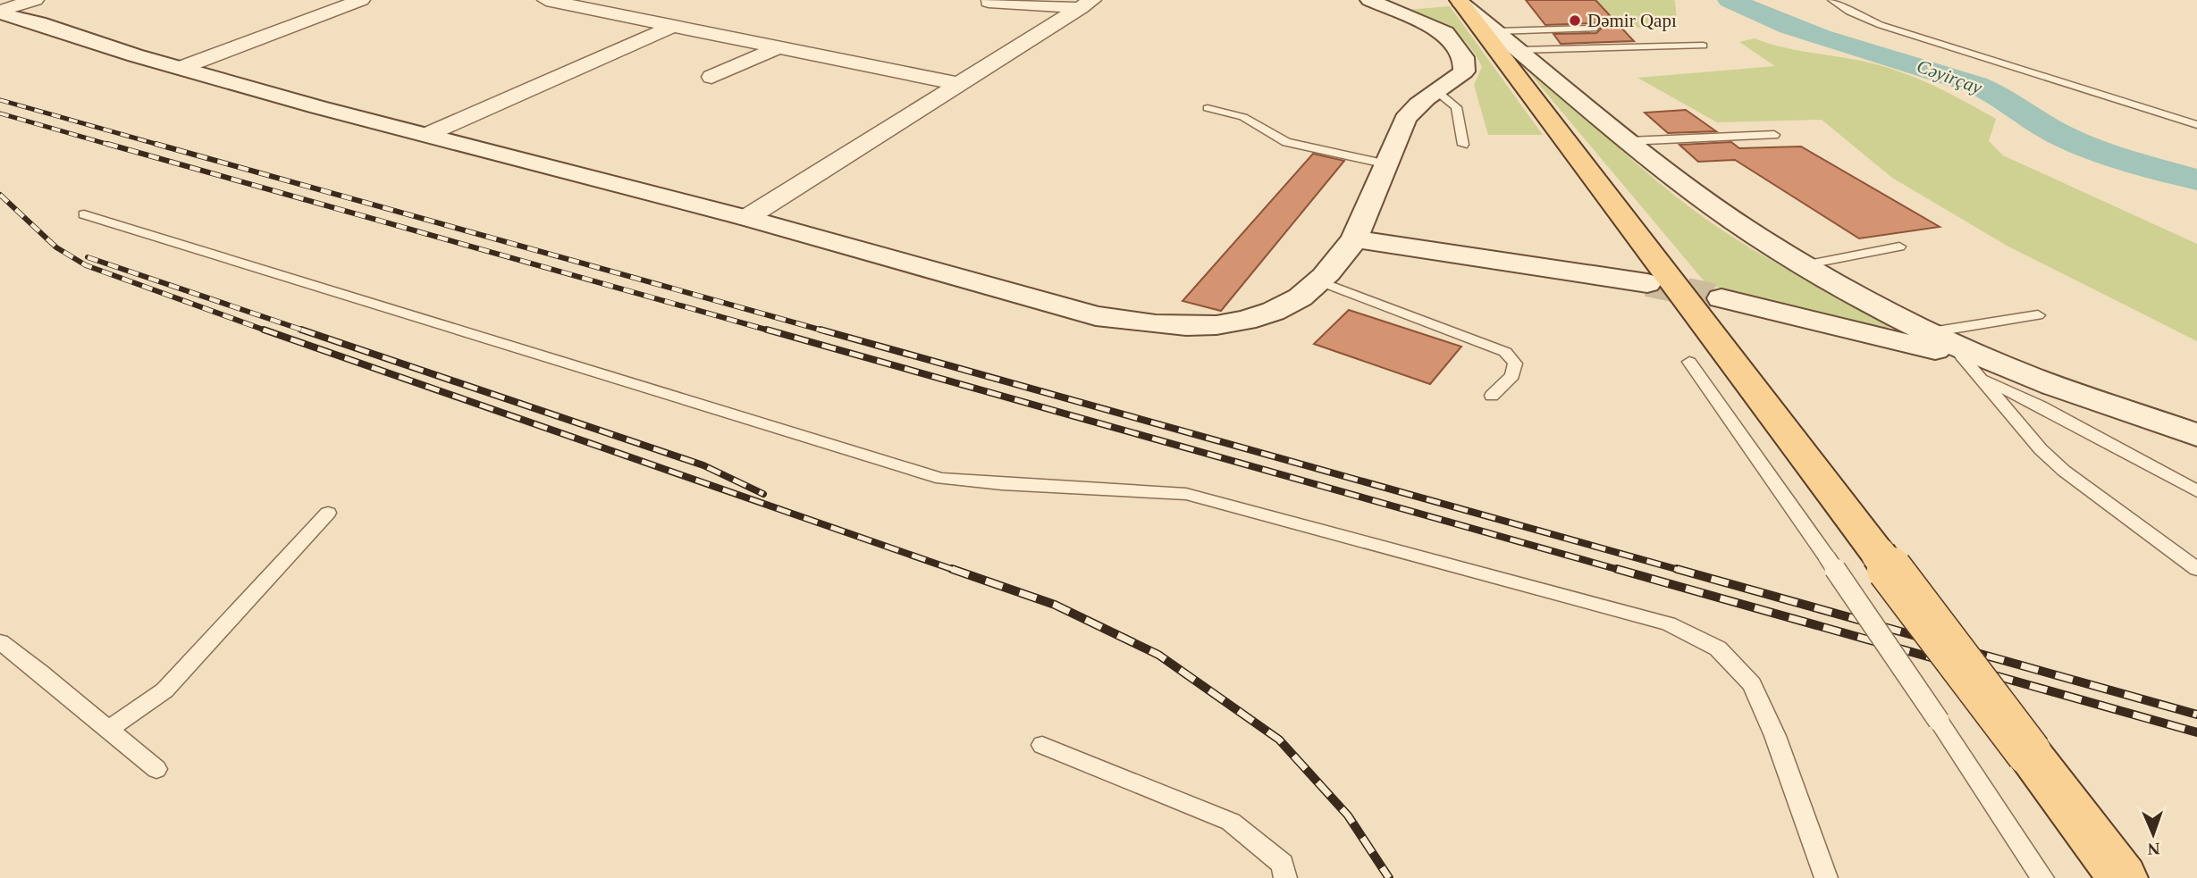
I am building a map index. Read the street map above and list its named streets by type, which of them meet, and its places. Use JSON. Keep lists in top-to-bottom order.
{
  "water": ["Cəyirçay"],
  "places": ["Dəmir Qapı"],
  "north": "bottom"
}
